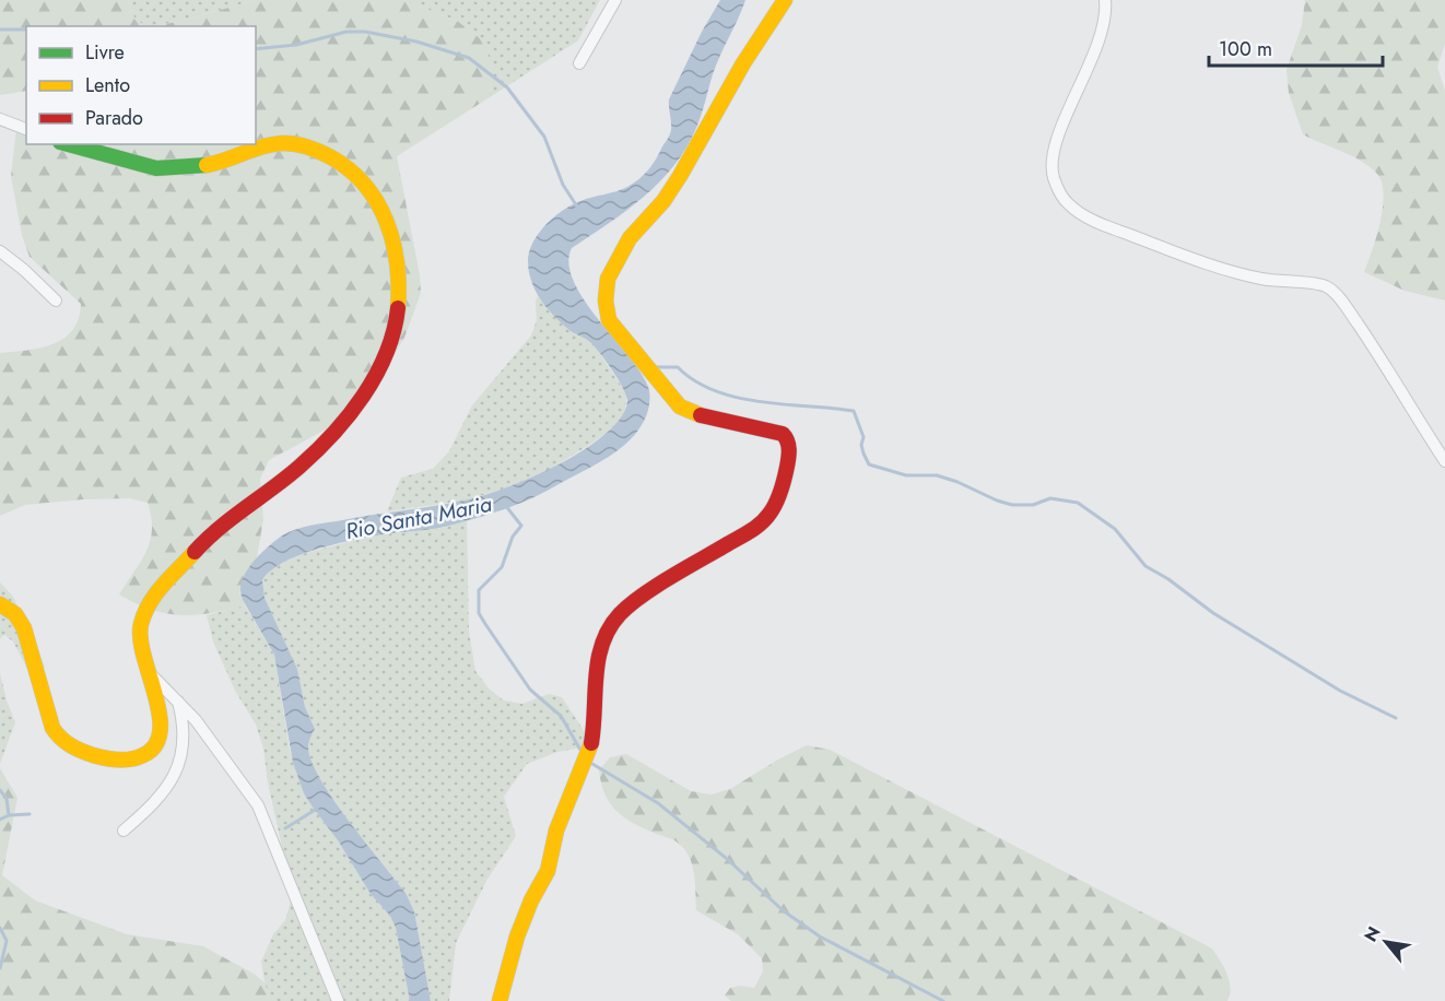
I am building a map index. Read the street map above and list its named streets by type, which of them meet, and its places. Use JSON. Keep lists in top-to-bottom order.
{
  "water": ["Rio Santa Maria"],
  "legend": ["Livre", "Lento", "Parado"],
  "scale_bar": "100 m",
  "north": "top left"
}
